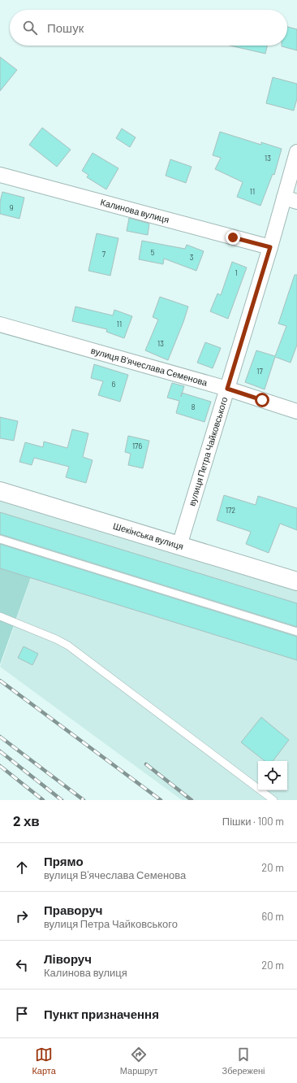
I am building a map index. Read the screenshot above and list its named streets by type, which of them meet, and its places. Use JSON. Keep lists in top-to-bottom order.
{
  "streets": {
    "street": [
      "Калинова вулиця",
      "вулиця В'ячеслава Семенова",
      "вулиця Петра Чайковського",
      "Шекінська вулиця"
    ]
  },
  "crossings": [
    ["Калинова вулиця", "вулиця Петра Чайковського"],
    ["вулиця В'ячеслава Семенова", "вулиця Петра Чайковського"],
    ["вулиця Петра Чайковського", "Шекінська вулиця"]
  ],
  "house_numbers": [
    "13",
    "11",
    "9",
    "5",
    "7",
    "3",
    "1",
    "11",
    "13",
    "17",
    "6",
    "8",
    "176",
    "172"
  ],
  "page": {
    "search": "Пошук",
    "heading": ["2 хв", "Пішки · 100 m"],
    "list": [
      ["Прямо", "вулиця В'ячеслава Семенова", "20 m"],
      ["Праворуч", "вулиця Петра Чайковського", "60 m"],
      ["Ліворуч", "Калинова вулиця", "20 m"],
      "Пункт призначення"
    ],
    "nav": ["Карта", "Маршрут", "Збережені"]
  }
}
